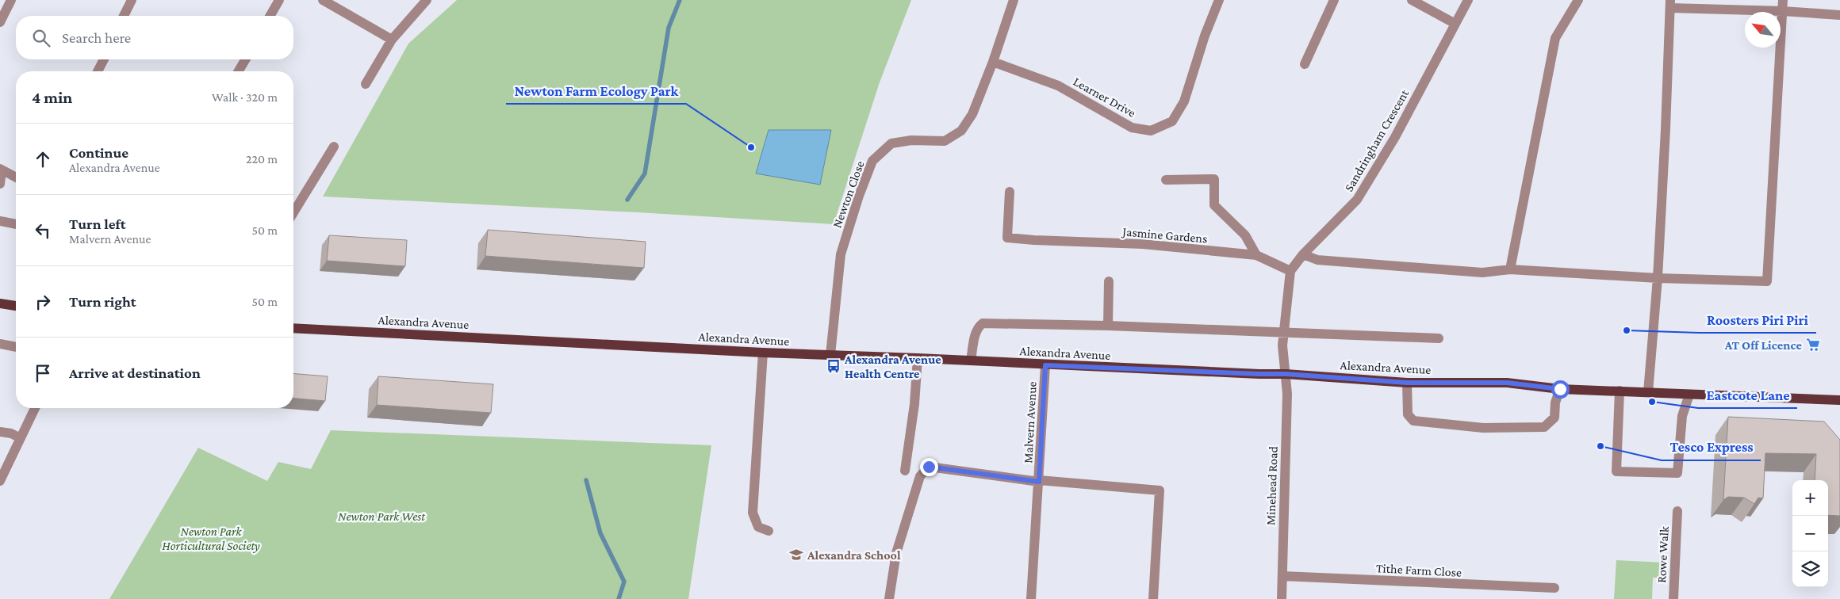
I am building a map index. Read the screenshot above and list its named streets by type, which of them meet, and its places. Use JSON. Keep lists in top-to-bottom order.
{
  "streets": {
    "main road": ["Alexandra Avenue"],
    "street": [
      "Learner Drive",
      "Sandringham Crescent",
      "Newton Close",
      "Jasmine Gardens",
      "Malvern Avenue",
      "Minehead Road",
      "Rowe Walk",
      "Tithe Farm Close"
    ]
  },
  "crossings": [
    ["Learner Drive", "Newton Close"],
    ["Sandringham Crescent", "Jasmine Gardens"],
    ["Newton Close", "Alexandra Avenue"],
    ["Alexandra Avenue", "Malvern Avenue"],
    ["Alexandra Avenue", "Minehead Road"],
    ["Minehead Road", "Tithe Farm Close"]
  ],
  "parks": ["Newton Park West", "Newton Park Horticultural Society"],
  "places": {
    "other": [
      "Newton Farm Ecology Park",
      "Roosters Piri Piri",
      "Eastcote Lane",
      "Tesco Express"
    ],
    "supermarket": ["AT Off Licence"],
    "bus stop": ["Alexandra Avenue Health Centre"],
    "school or university": ["Alexandra School"]
  },
  "north": "top left",
  "page": {
    "search": "Search here",
    "heading": ["4 min", "Walk · 320 m"],
    "list": [
      ["Continue", "Alexandra Avenue", "220 m"],
      ["Turn left", "Malvern Avenue", "50 m"],
      ["Turn right", "50 m"],
      "Arrive at destination"
    ],
    "map_buttons": ["+", "−"]
  }
}
